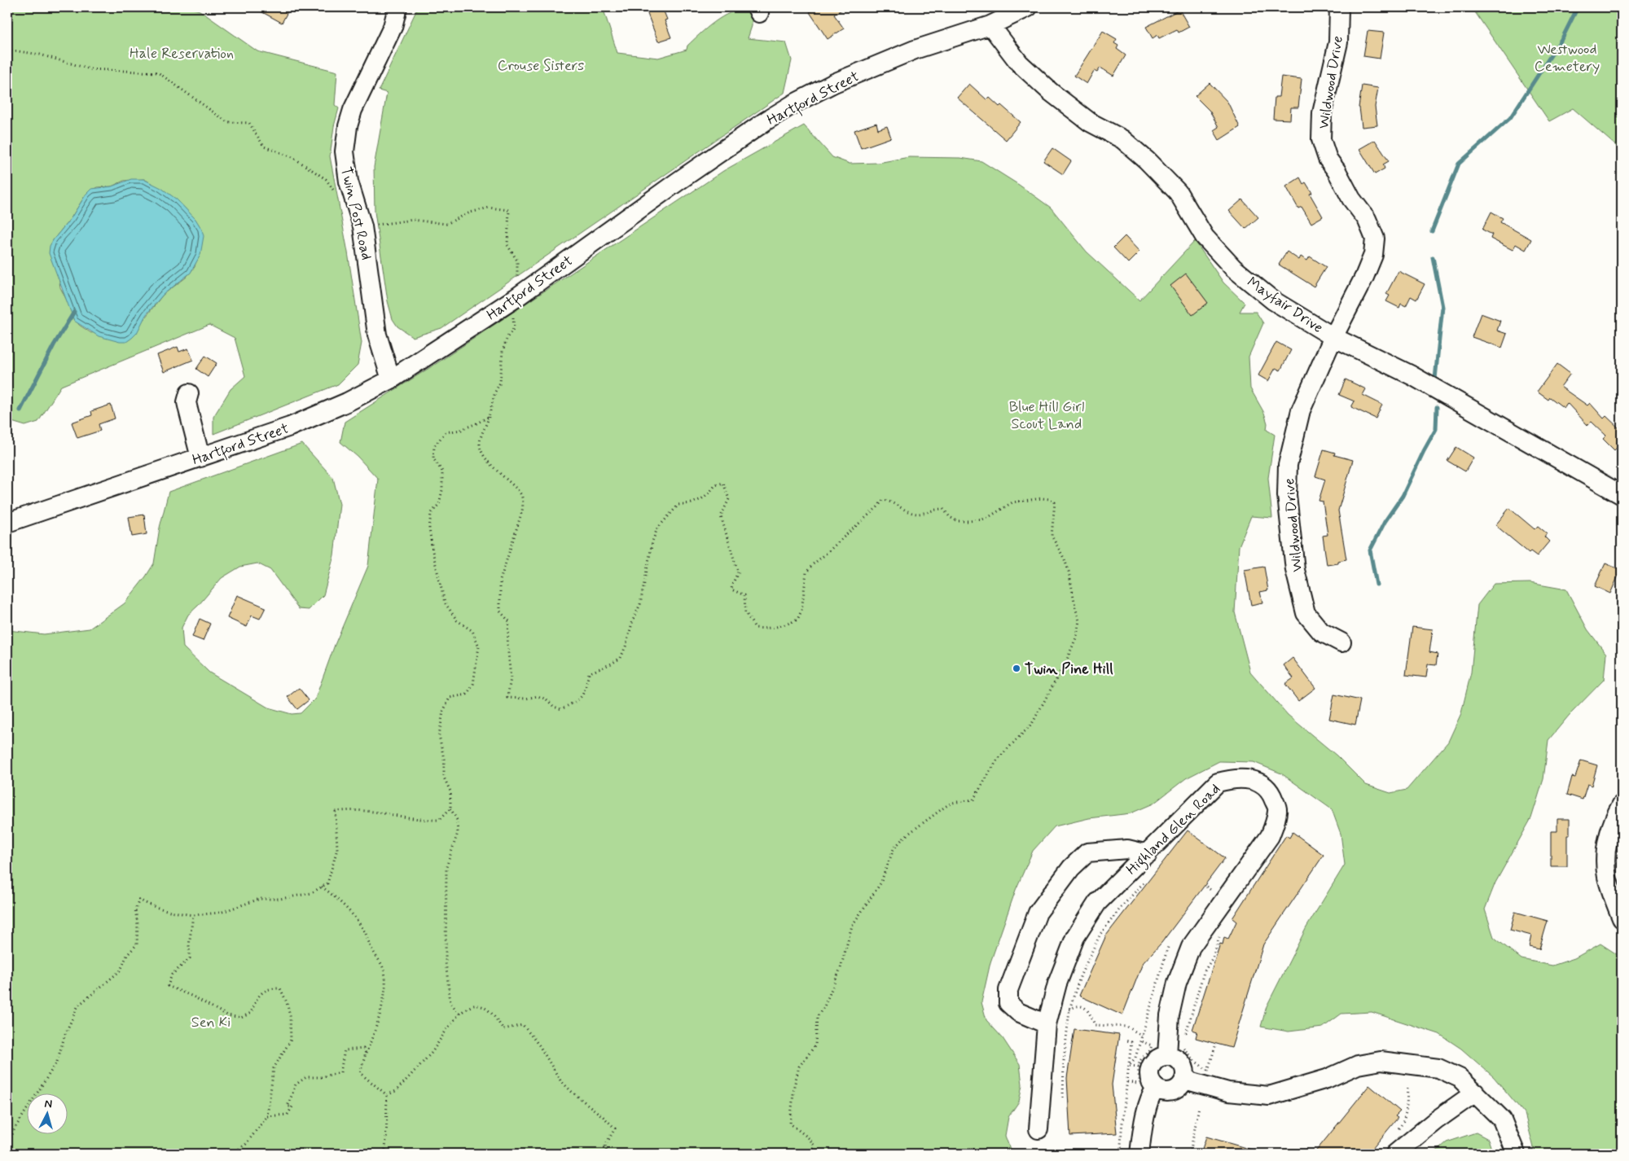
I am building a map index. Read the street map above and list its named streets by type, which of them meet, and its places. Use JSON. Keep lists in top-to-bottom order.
{
  "streets": {
    "street": [
      "Wildwood Drive",
      "Hartford Street",
      "Twin Post Road",
      "Mayfair Drive",
      "Highland Glen Road"
    ]
  },
  "crossings": [
    ["Wildwood Drive", "Mayfair Drive"],
    ["Hartford Street", "Twin Post Road"],
    ["Hartford Street", "Mayfair Drive"]
  ],
  "parks": [
    "Westwood Cemetery",
    "Hale Reservation",
    "Crouse Sisters",
    "Blue Hill Girl Scout Land",
    "Sen Ki"
  ],
  "places": ["Twin Pine Hill"],
  "north": "top"
}
